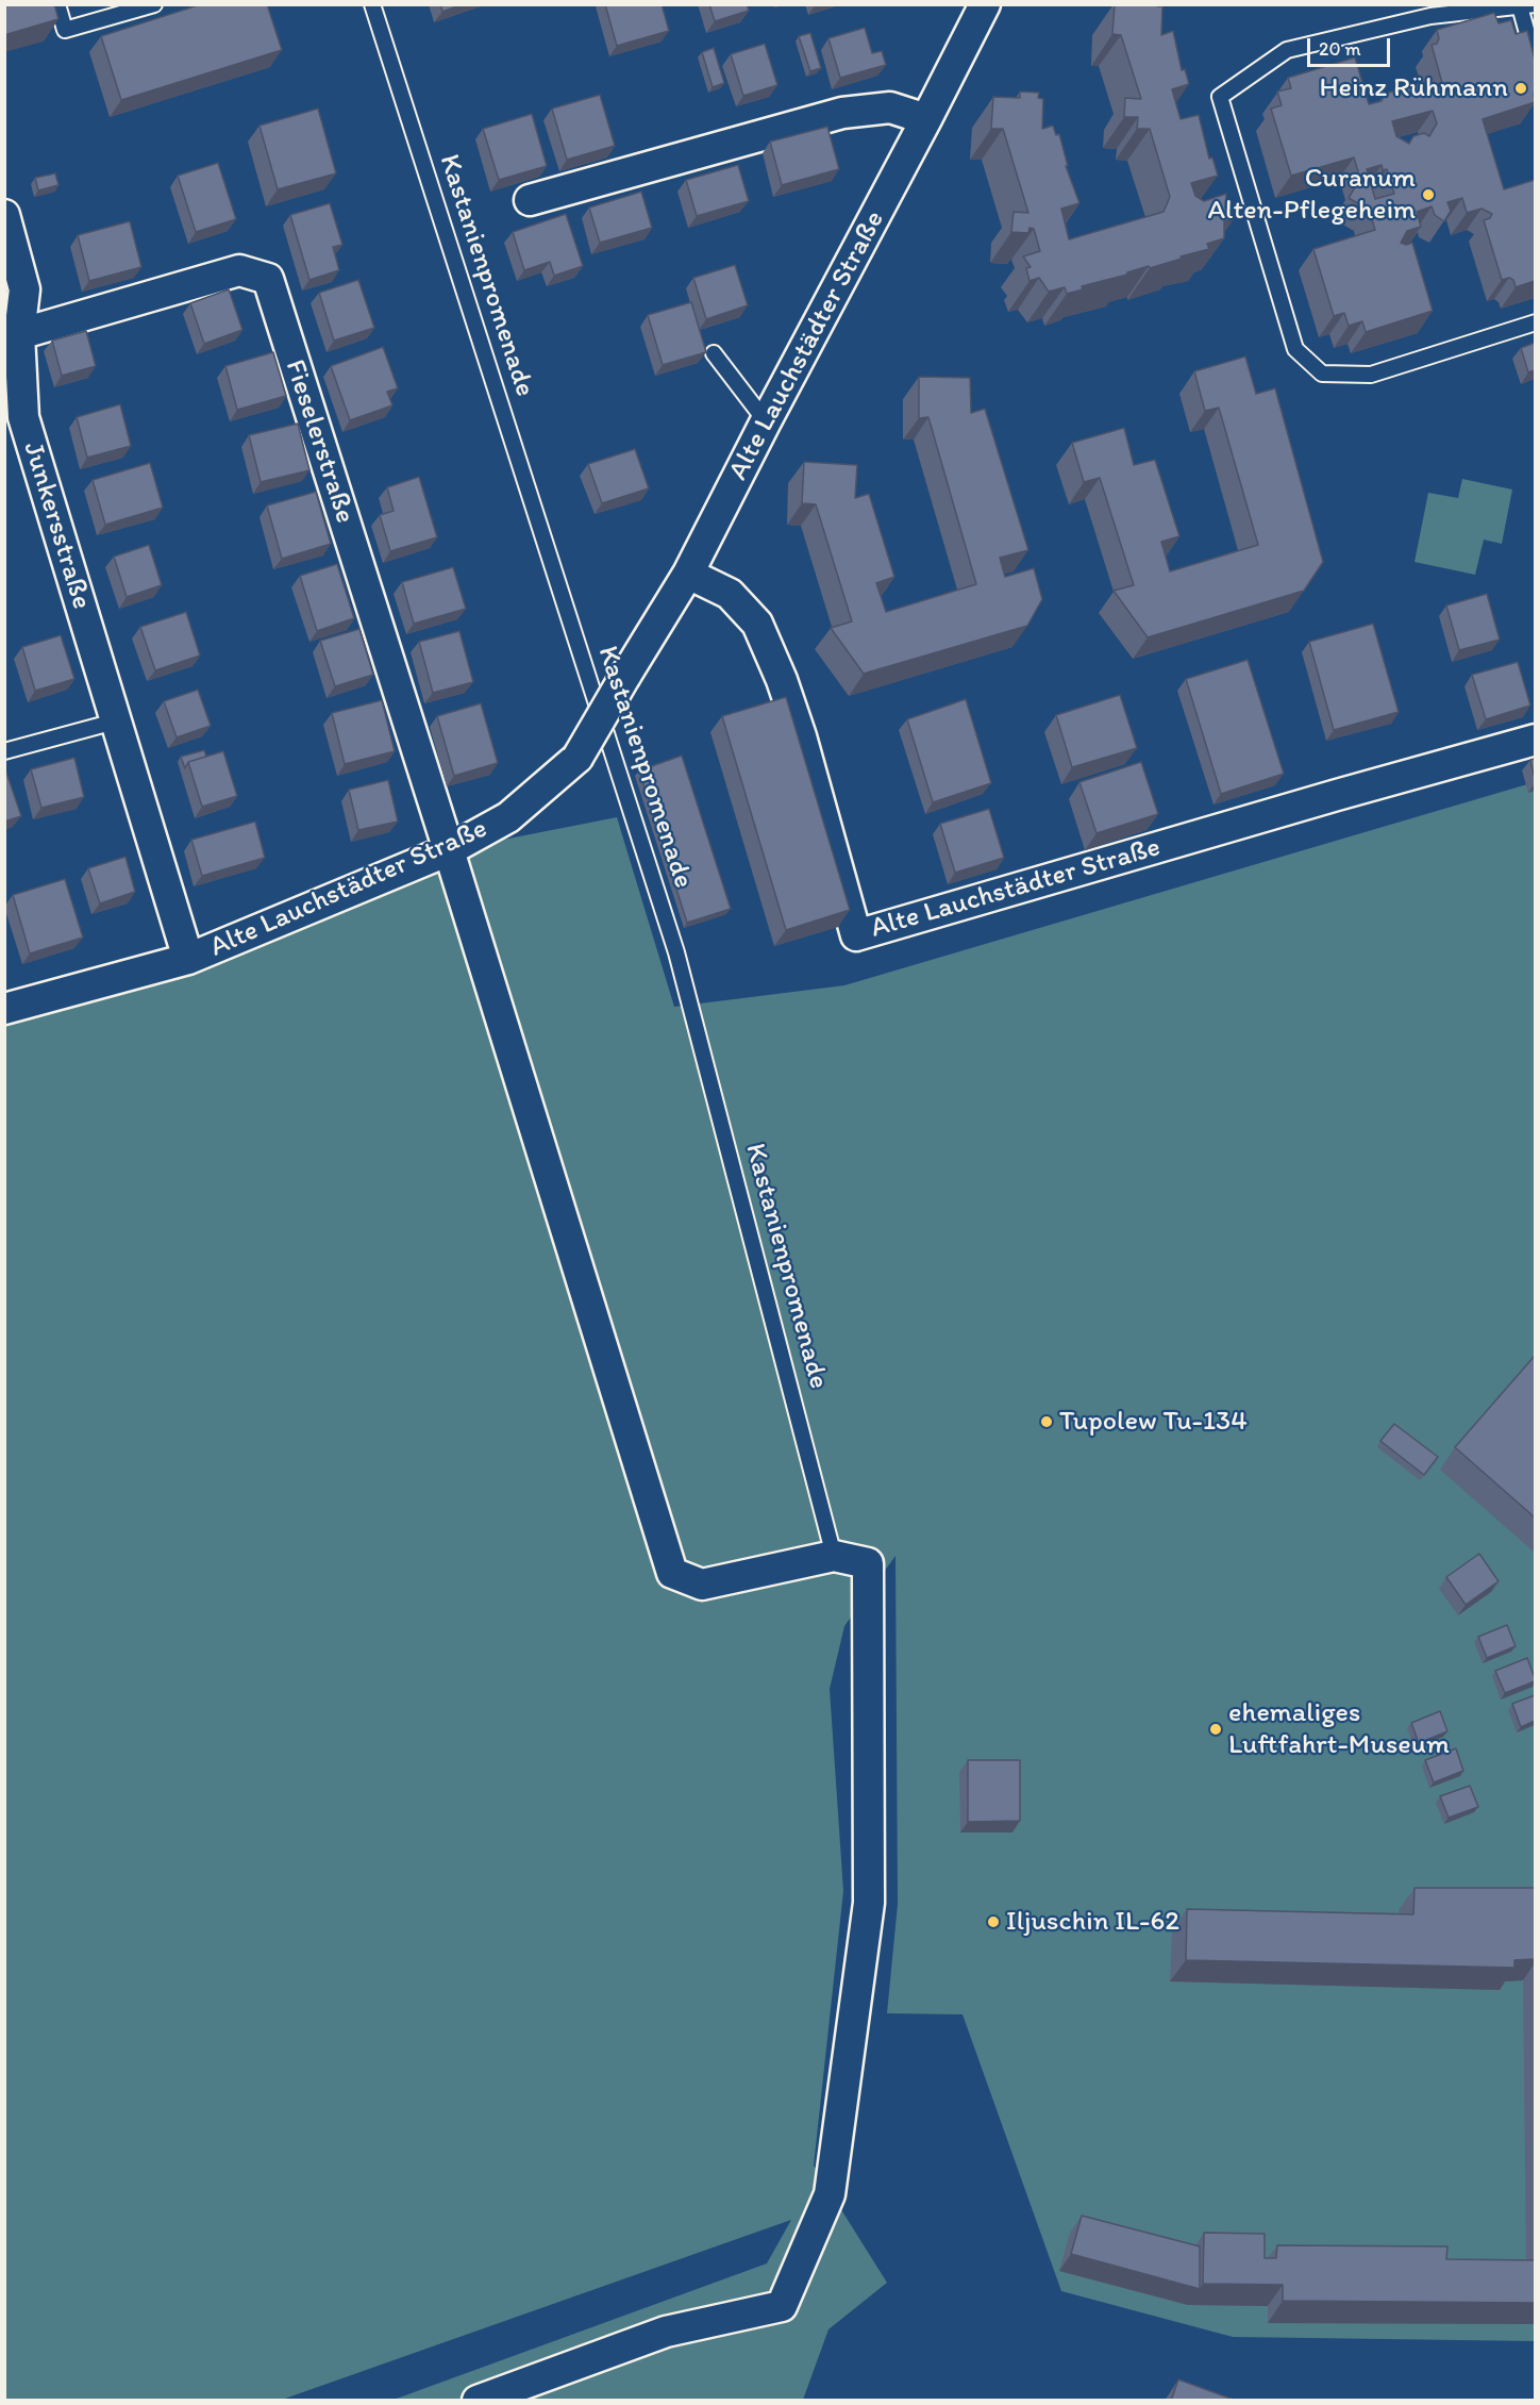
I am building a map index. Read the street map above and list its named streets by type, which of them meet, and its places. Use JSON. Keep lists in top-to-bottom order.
{
  "streets": {
    "street": ["Alte Lauchstädter Straße", "Fieselerstraße", "Junkersstraße"],
    "lane": ["Kastanienpromenade"]
  },
  "crossings": [
    ["Alte Lauchstädter Straße", "Fieselerstraße"],
    ["Alte Lauchstädter Straße", "Junkersstraße"],
    ["Fieselerstraße", "Junkersstraße"]
  ],
  "places": [
    "Heinz Rühmann",
    "Curanum Alten-Pflegeheim",
    "Tupolew Tu-134",
    "ehemaliges Luftfahrt-Museum",
    "Iljuschin IL-62"
  ],
  "scale_bar": "20 m"
}
